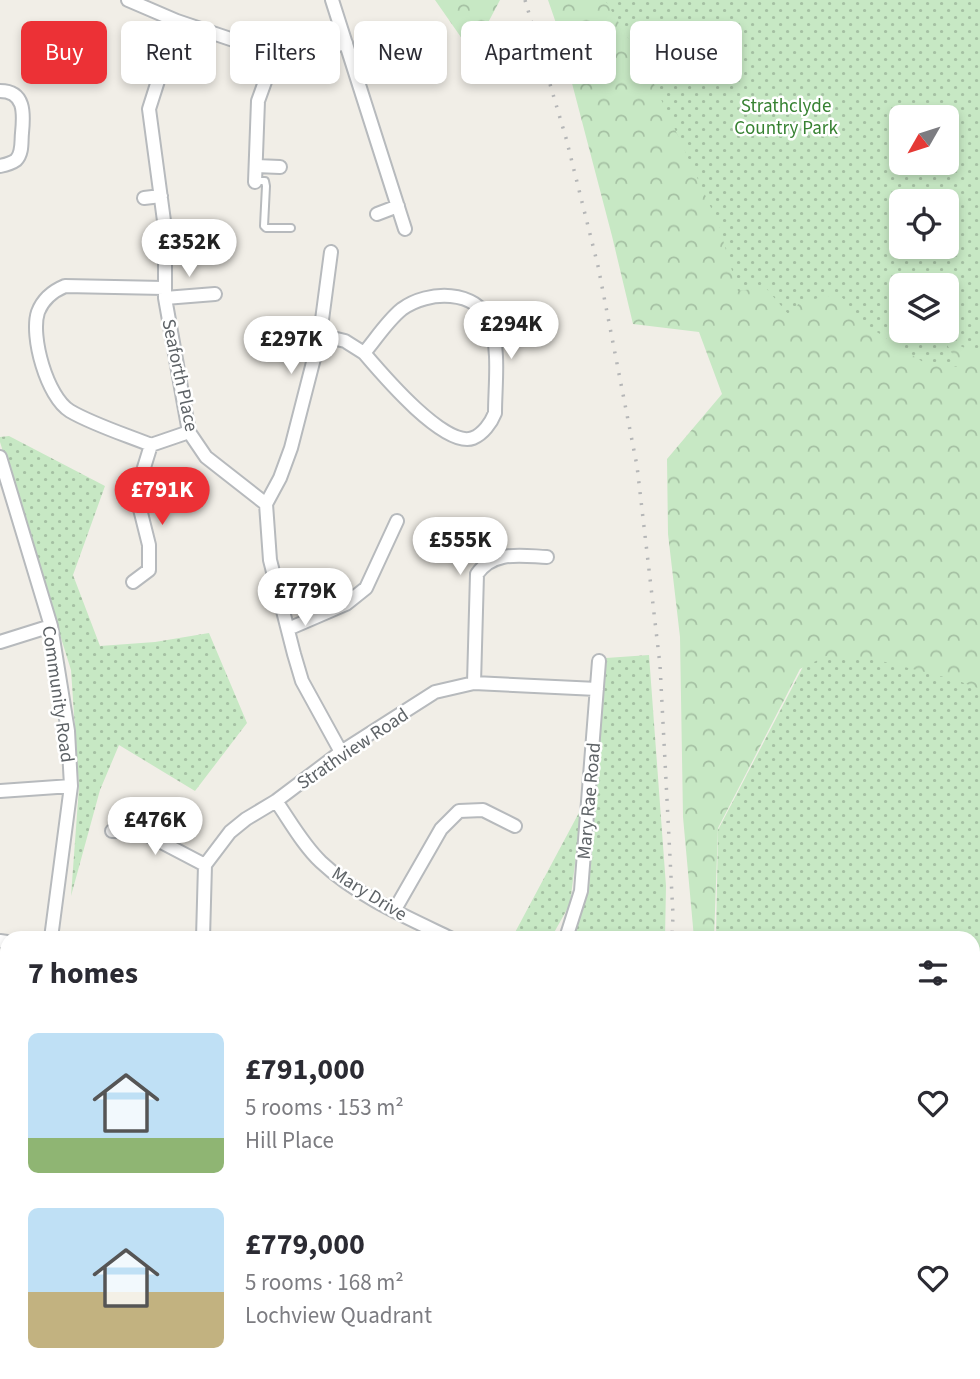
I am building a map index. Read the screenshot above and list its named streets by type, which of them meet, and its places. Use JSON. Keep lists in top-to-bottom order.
{
  "streets": {
    "street": [
      "Seaforth Place",
      "Community Road",
      "Strathview Road",
      "Mary Rae Road",
      "Mary Drive"
    ]
  },
  "crossings": [
    ["Strathview Road", "Mary Rae Road"],
    ["Strathview Road", "Mary Drive"]
  ],
  "parks": ["Strathclyde Country Park"],
  "north": "bottom left",
  "page": {
    "chip": [
      "Buy",
      "Rent",
      "Filters",
      "New",
      "Apartment",
      "House"
    ],
    "price": [
      "£352K",
      "£294K",
      "£297K",
      "£791K",
      "£555K",
      "£779K",
      "£476K"
    ],
    "heading": "7 homes",
    "list": [
      {
        "name": "£791,000",
        "note": "5 rooms · 153 m² · Hill Place"
      },
      {
        "name": "£779,000",
        "note": "5 rooms · 168 m² · Lochview Quadrant"
      }
    ]
  }
}
